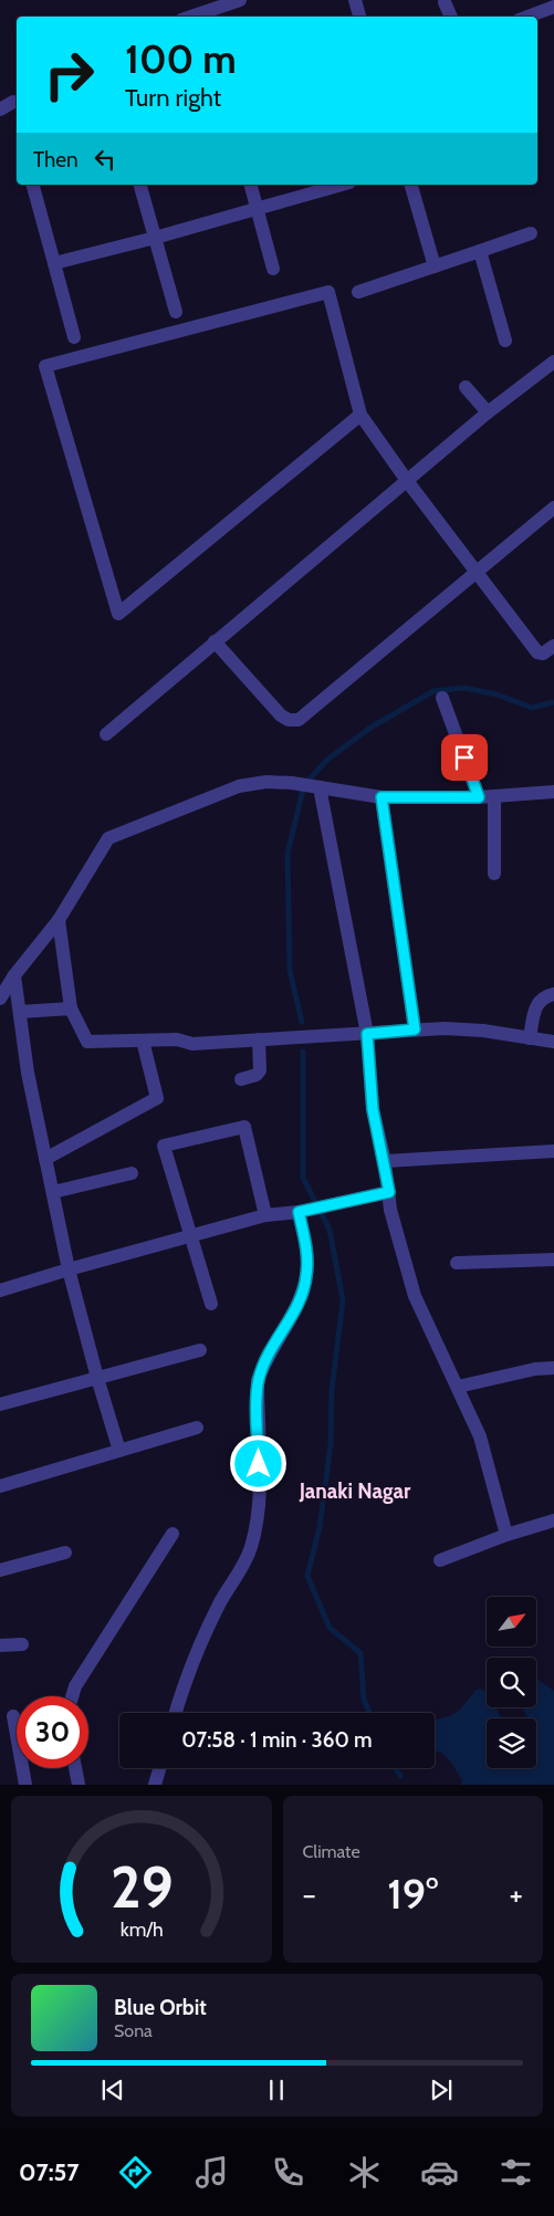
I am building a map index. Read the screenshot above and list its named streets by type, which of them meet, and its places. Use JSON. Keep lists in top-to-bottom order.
{
  "districts": ["Janaki Nagar"],
  "north": "top right",
  "page": {
    "turn": ["100 m", "Turn right"],
    "then": "Then",
    "limit": "30",
    "trip": "07:58 · 1 min · 360 m",
    "tile": "Climate",
    "heat": ["−", "19°", "+"],
    "song": ["Blue Orbit", "Sona"],
    "tabs": "07:57",
    "gauge": ["29", "km/h"]
  }
}
